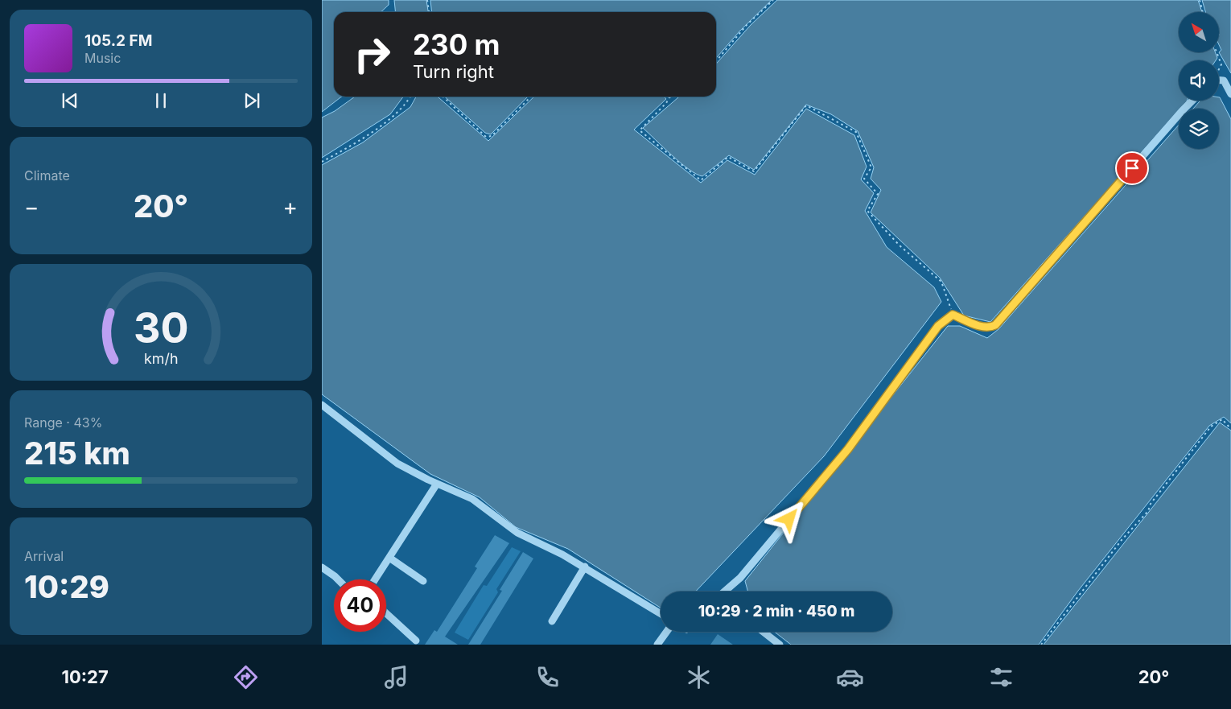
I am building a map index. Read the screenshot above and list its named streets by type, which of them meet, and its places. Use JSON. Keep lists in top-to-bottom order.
{
  "north": "top left",
  "page": {
    "turn": ["230 m", "Turn right"],
    "song": ["105.2 FM", "Music"],
    "tile": [
      "Climate",
      ["Range · 43%", "215 km"],
      ["Arrival", "10:29"]
    ],
    "heat": ["−", "20°", "+"],
    "limit": "40",
    "trip": "10:29 · 2 min · 450 m",
    "tabs": ["10:27", "20°"],
    "gauge": ["30", "km/h"]
  }
}
